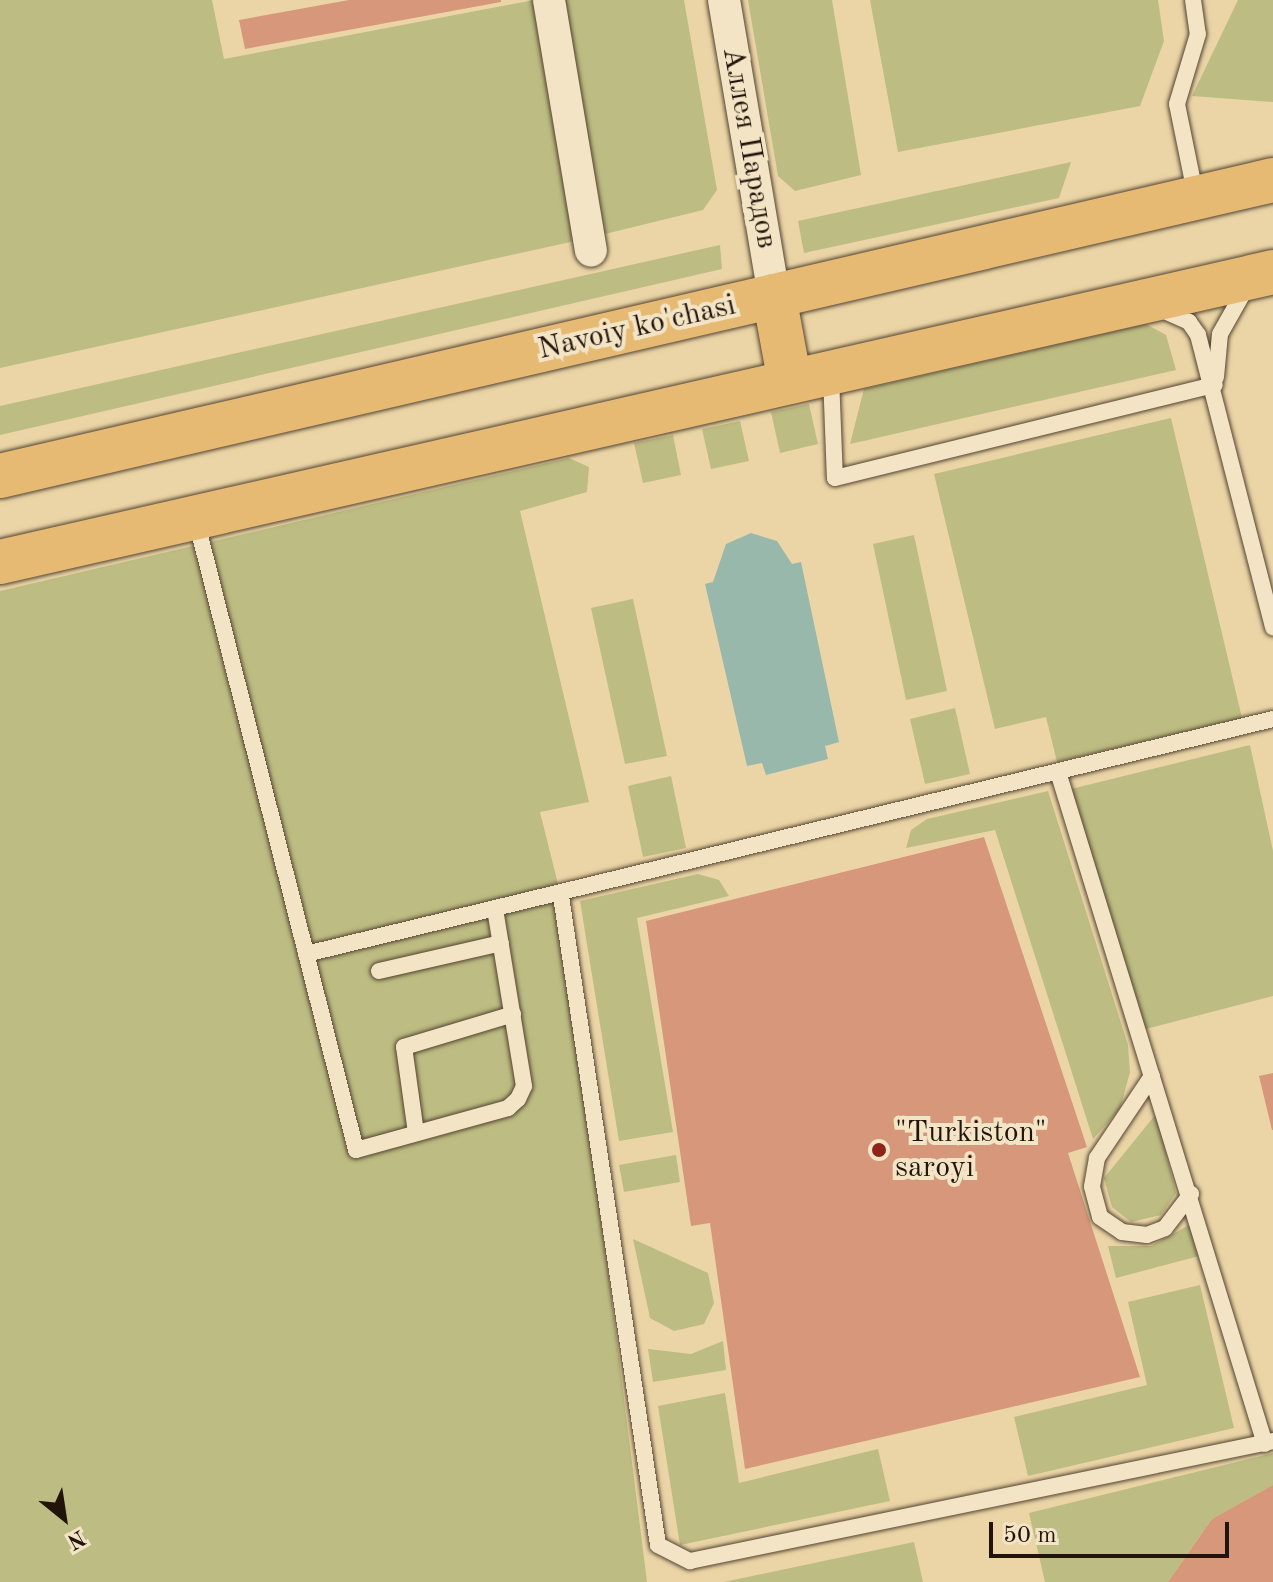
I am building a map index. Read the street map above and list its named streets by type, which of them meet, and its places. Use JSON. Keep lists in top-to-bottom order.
{
  "streets": {
    "main road": ["Navoiy ko'chasi"],
    "street": ["Аллея Парадов"]
  },
  "crossings": [
    ["Аллея Парадов", "Navoiy ko'chasi"]
  ],
  "places": ["\"Turkiston\" saroyi"],
  "scale_bar": "50 m",
  "north": "bottom right"
}
